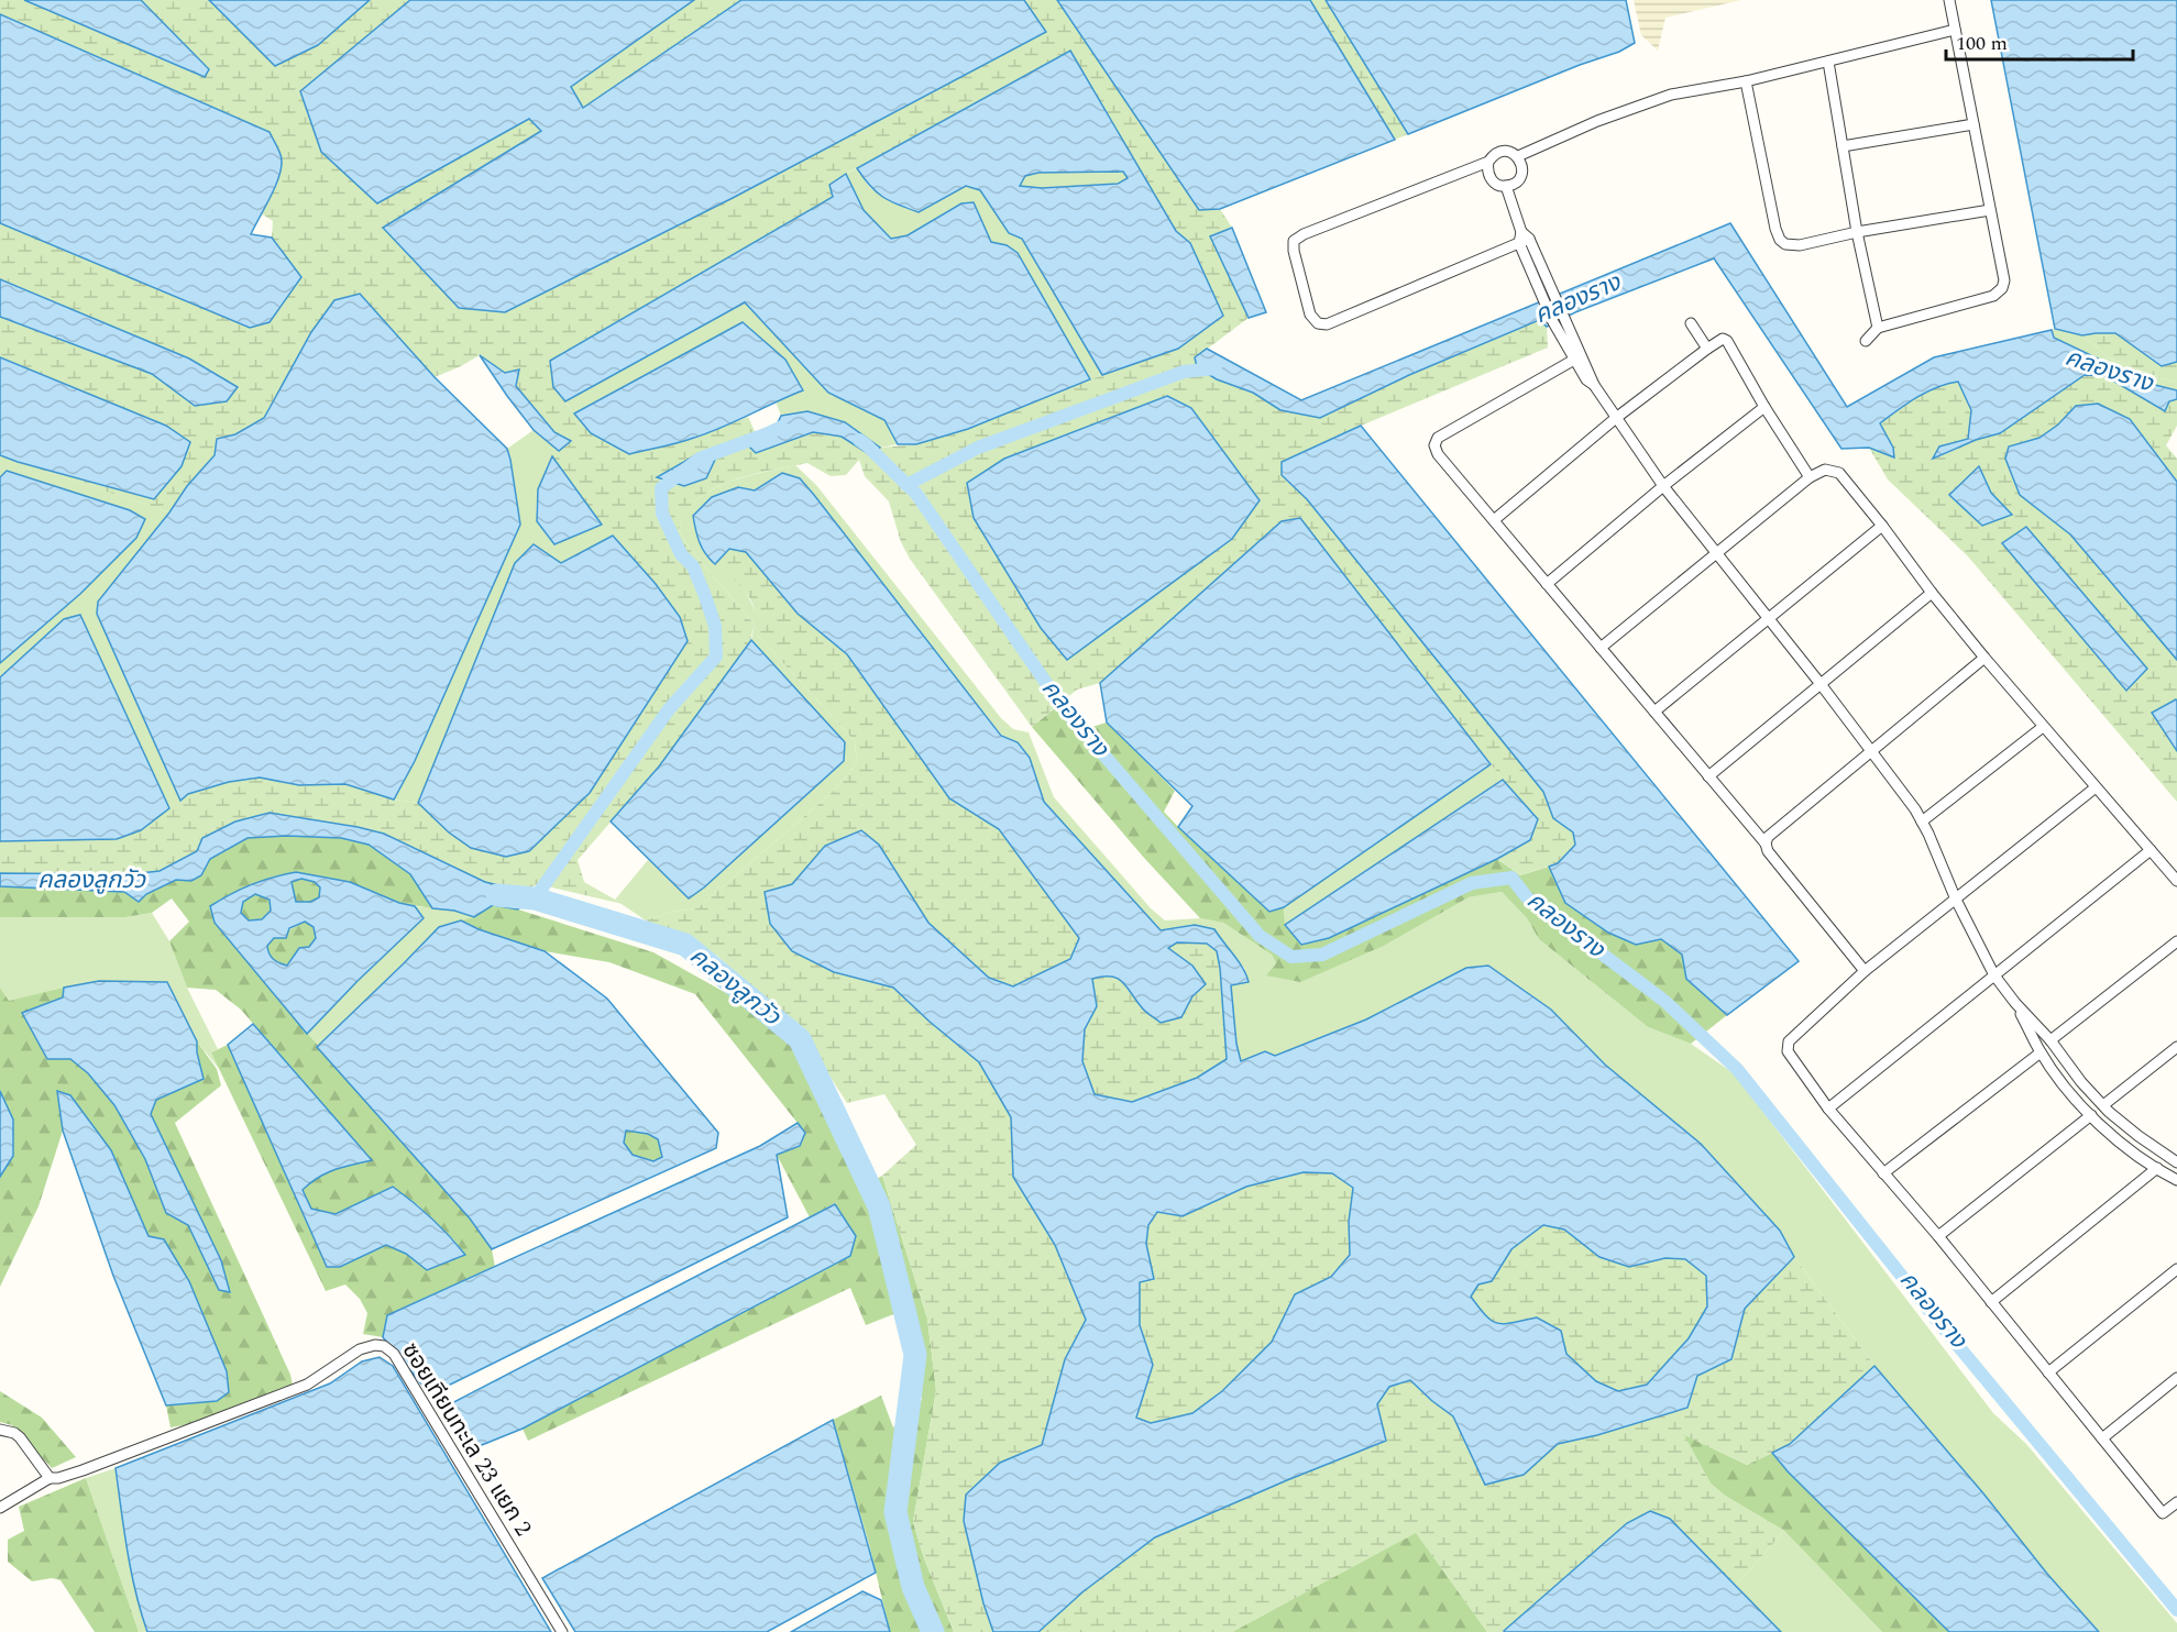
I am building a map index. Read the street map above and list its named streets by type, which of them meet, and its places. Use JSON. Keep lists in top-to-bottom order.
{
  "streets": {
    "street": ["ซอยเทียนทะเล 23 แยก 2"]
  },
  "water": ["คลองราง", "คลองลูกวัว"],
  "scale_bar": "100 m"
}
